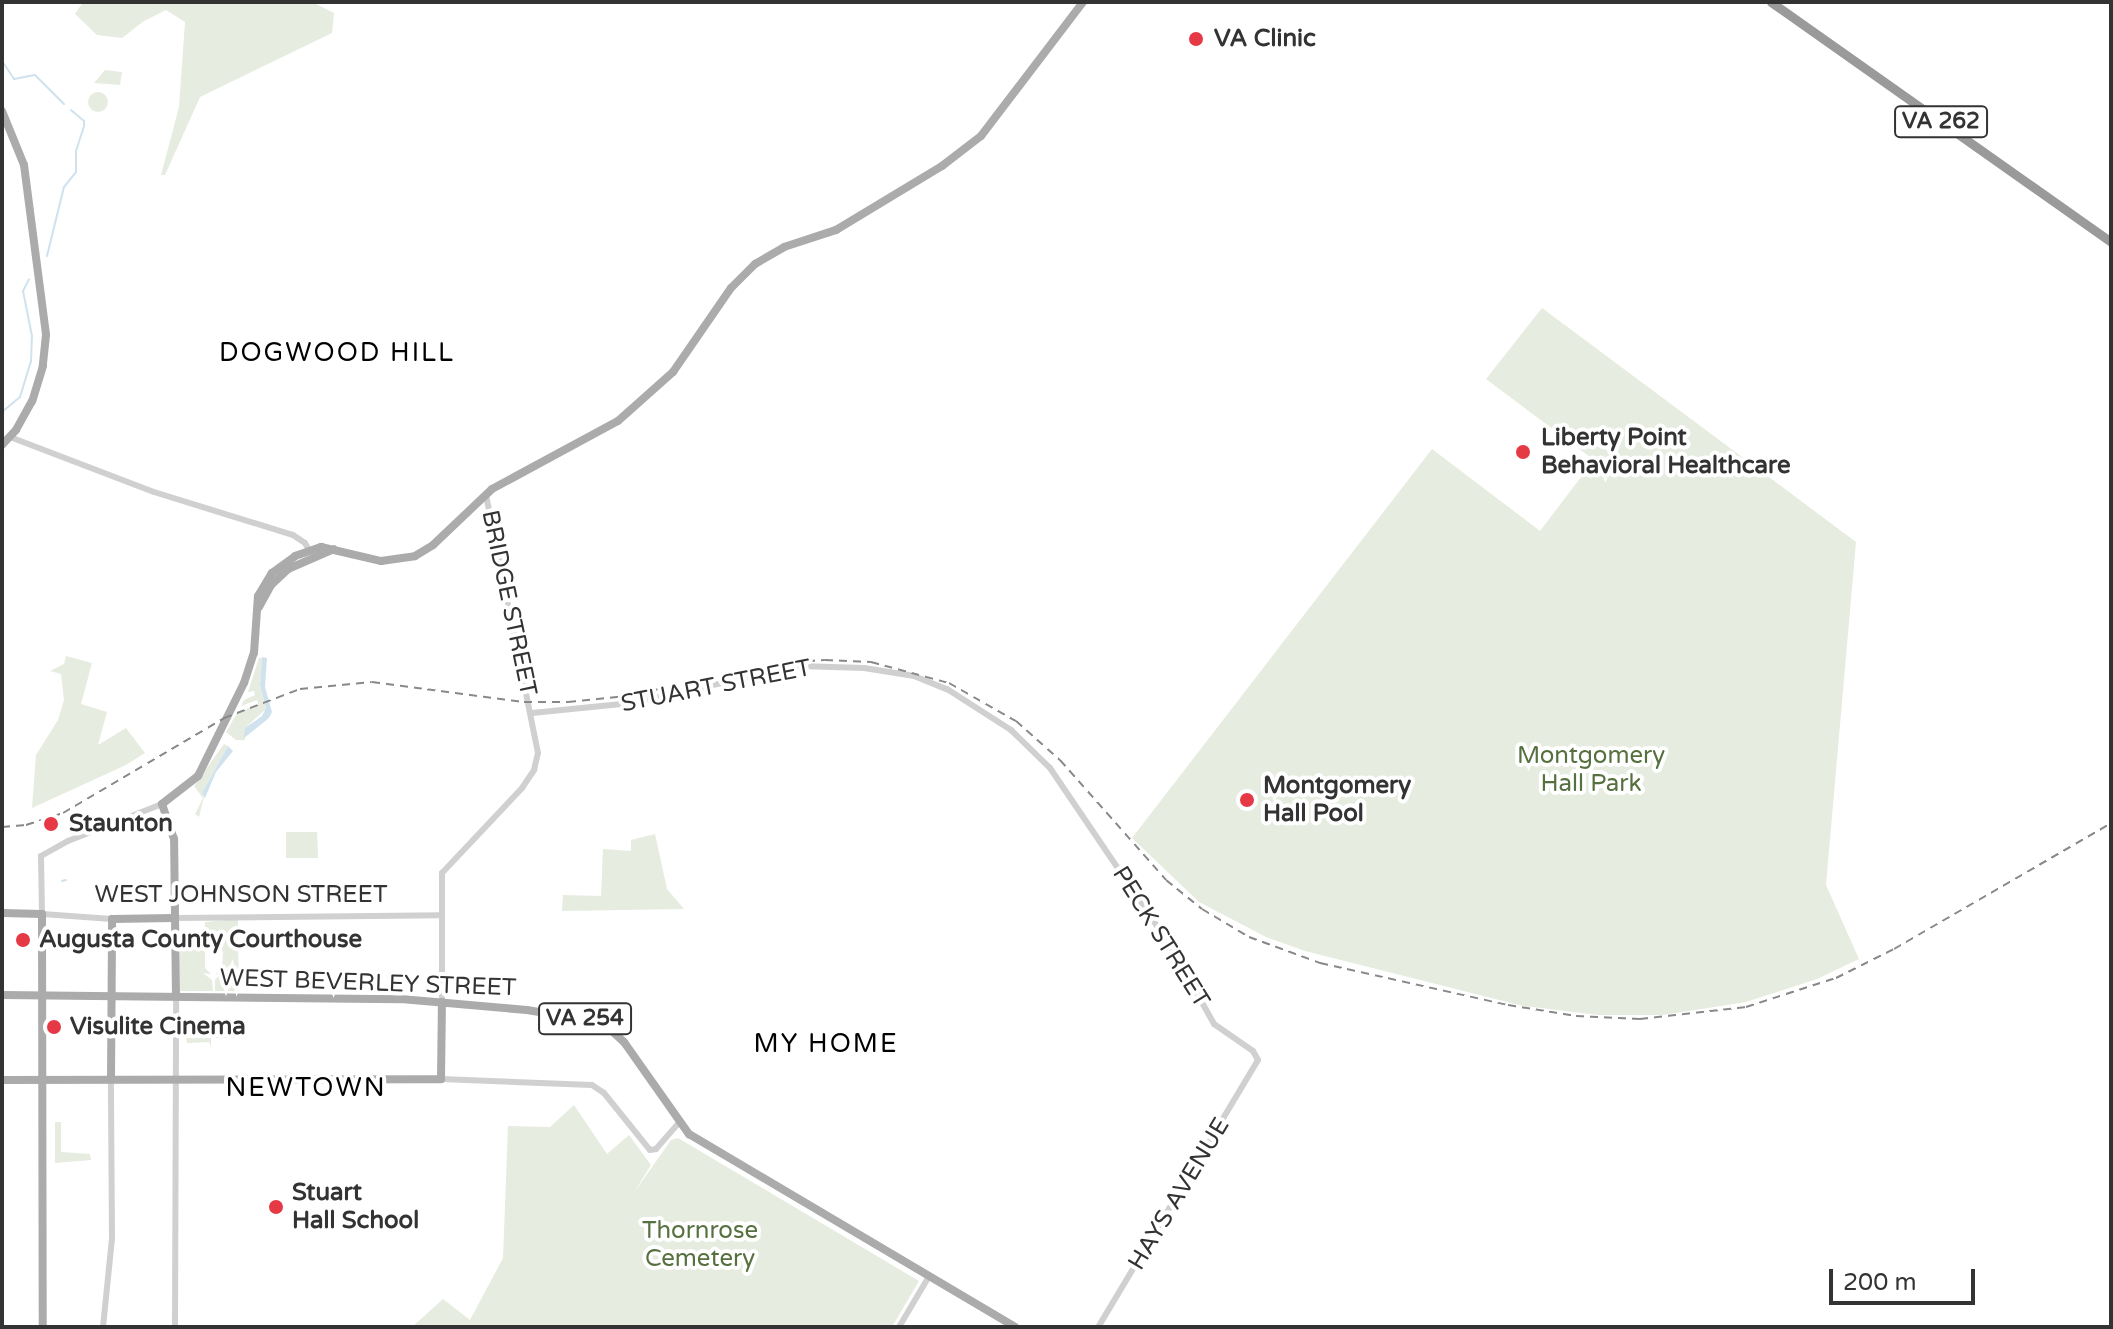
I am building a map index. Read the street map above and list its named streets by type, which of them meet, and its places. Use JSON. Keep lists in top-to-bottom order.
{
  "streets": {
    "highway": ["VA 262"],
    "main road": ["WEST JOHNSON STREET", "WEST BEVERLEY STREET", "VA 254"],
    "street": [
      "BRIDGE STREET",
      "STUART STREET",
      "PECK STREET",
      "HAYS AVENUE"
    ]
  },
  "crossings": [
    ["BRIDGE STREET", "STUART STREET"],
    ["BRIDGE STREET", "WEST JOHNSON STREET"],
    ["STUART STREET", "PECK STREET"],
    ["PECK STREET", "HAYS AVENUE"],
    ["WEST BEVERLEY STREET", "VA 254"]
  ],
  "districts": ["DOGWOOD HILL", "MY HOME", "NEWTOWN"],
  "parks": ["Montgomery Hall Park", "Thornrose Cemetery"],
  "places": [
    "VA Clinic",
    "Liberty Point Behavioral Healthcare",
    "Montgomery Hall Pool",
    "Staunton",
    "Augusta County Courthouse",
    "Visulite Cinema",
    "Stuart Hall School"
  ],
  "scale_bar": "200 m"
}
